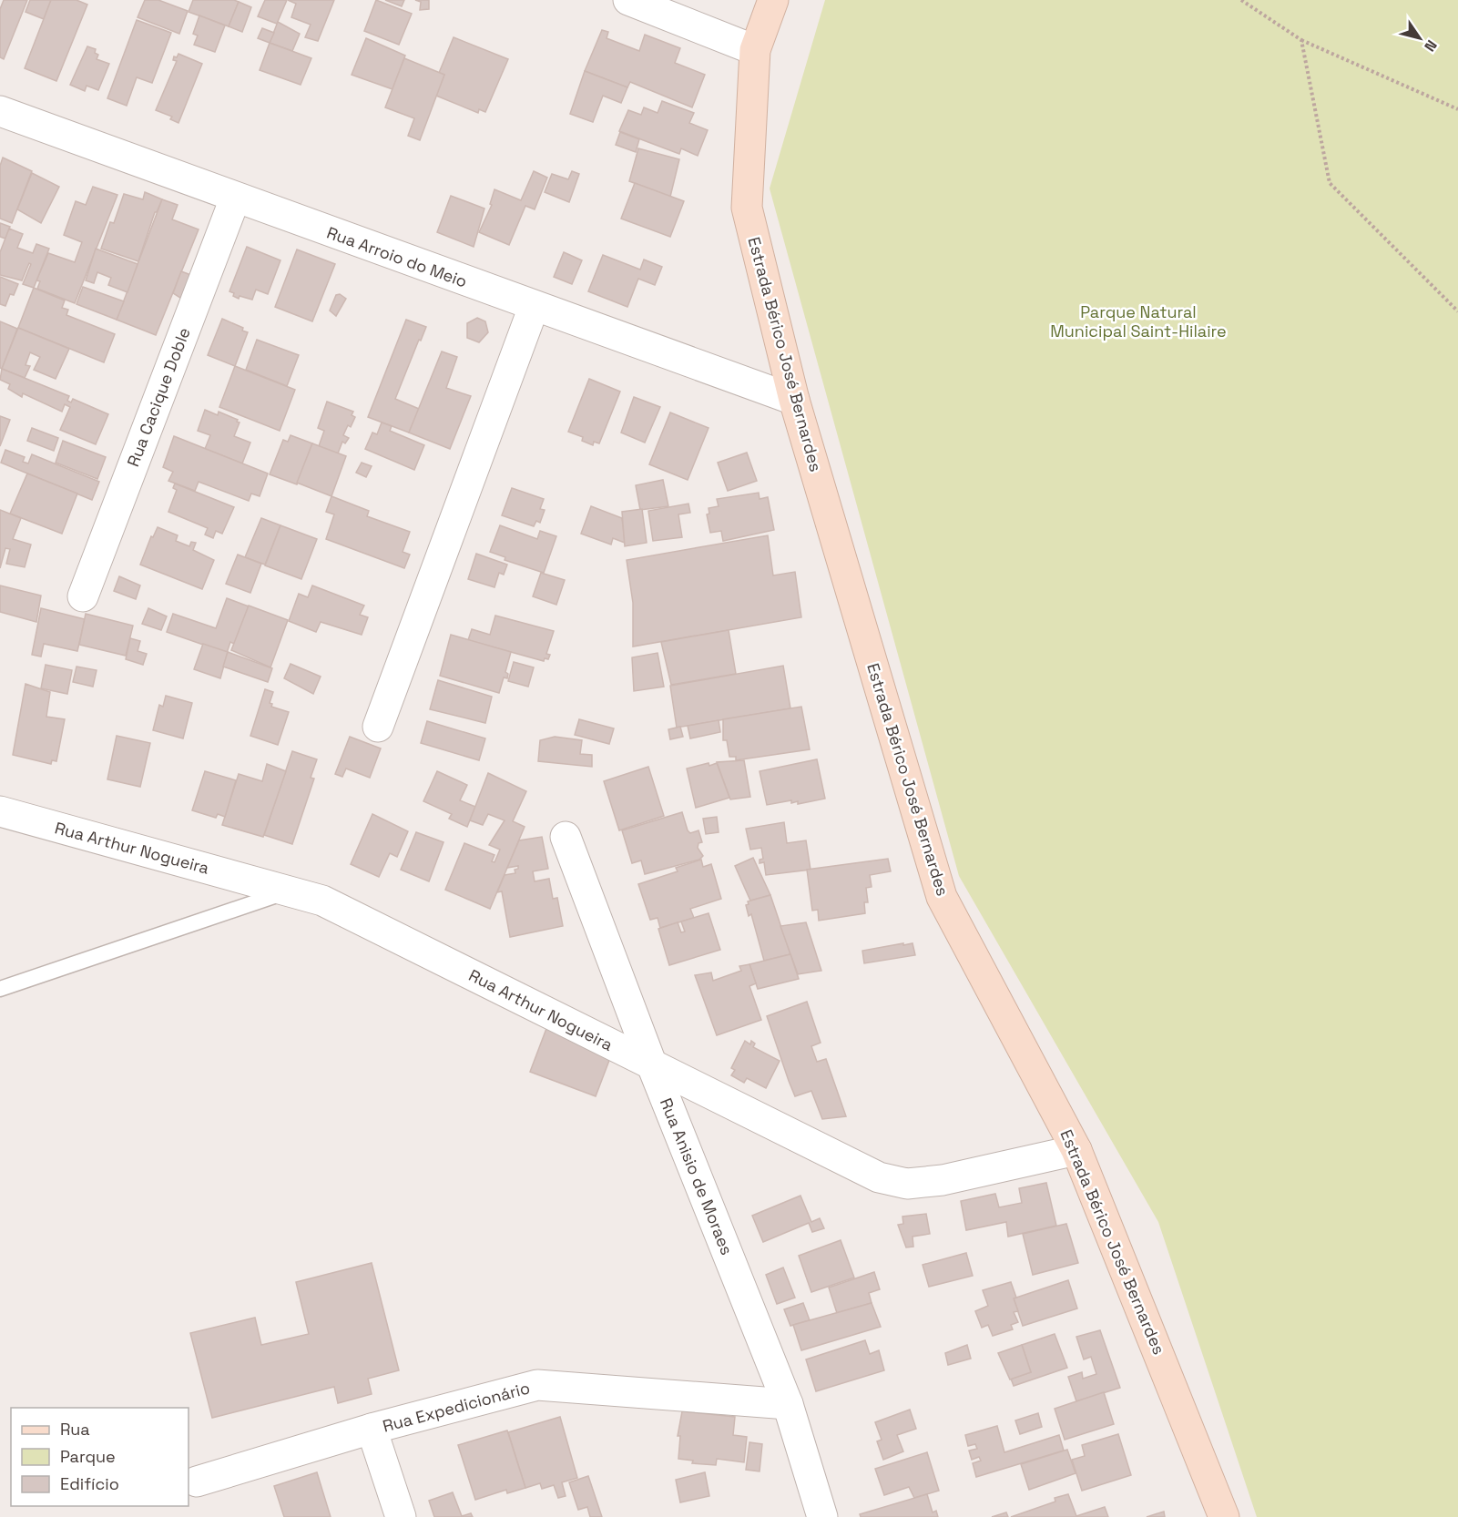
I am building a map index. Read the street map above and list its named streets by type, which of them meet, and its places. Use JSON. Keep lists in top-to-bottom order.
{
  "streets": {
    "main road": ["Estrada Bérico José Bernardes"],
    "street": [
      "Rua Arroio do Meio",
      "Rua Cacique Doble",
      "Rua Arthur Nogueira",
      "Rua Anisio de Moraes",
      "Rua Expedicionário"
    ]
  },
  "crossings": [
    ["Rua Arroio do Meio", "Estrada Bérico José Bernardes"],
    ["Rua Arroio do Meio", "Rua Cacique Doble"],
    ["Estrada Bérico José Bernardes", "Rua Arthur Nogueira"],
    ["Rua Arthur Nogueira", "Rua Anisio de Moraes"],
    ["Rua Anisio de Moraes", "Rua Expedicionário"]
  ],
  "parks": ["Parque Natural Municipal Saint-Hilaire"],
  "legend": ["Rua", "Parque", "Edifício"],
  "north": "bottom right"
}
